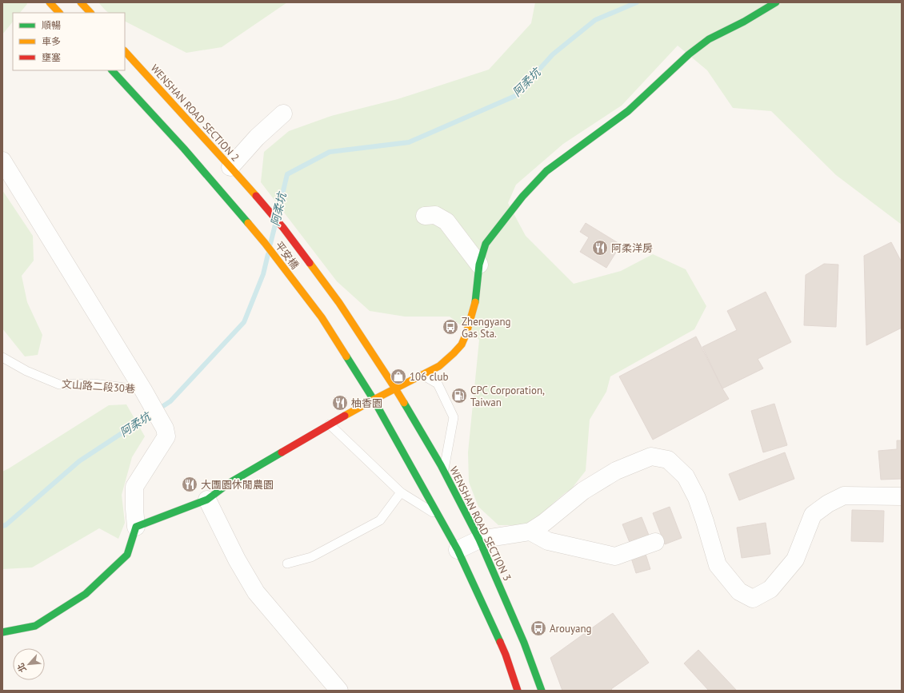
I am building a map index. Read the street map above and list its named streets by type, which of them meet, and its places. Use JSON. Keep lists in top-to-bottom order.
{
  "streets": {
    "main road": ["WENSHAN ROAD SECTION 2", "平安橋", "WENSHAN ROAD SECTION 3"],
    "lane": ["文山路二段30巷"]
  },
  "crossings": [
    ["WENSHAN ROAD SECTION 2", "平安橋"],
    ["平安橋", "WENSHAN ROAD SECTION 3"]
  ],
  "water": ["阿柔坑"],
  "places": {
    "restaurant": ["阿柔洋房", "柚香園", "大團園休閒農園"],
    "bus stop": ["Zhengyang Gas Sta.", "Arouyang"],
    "shop": ["106 club"],
    "fuel station": ["CPC Corporation, Taiwan"]
  },
  "legend": ["順暢", "車多", "壅塞"],
  "north": "bottom left"
}
